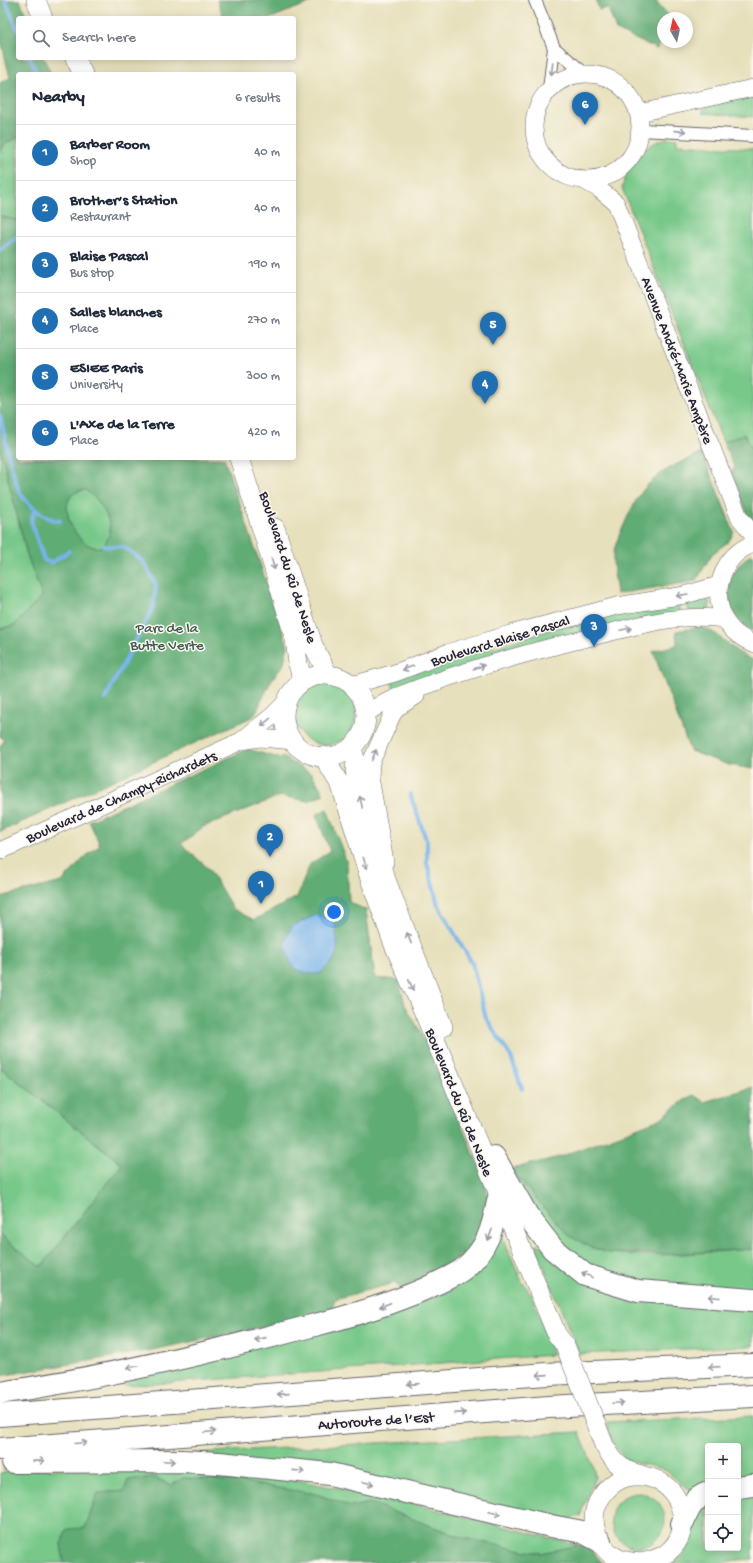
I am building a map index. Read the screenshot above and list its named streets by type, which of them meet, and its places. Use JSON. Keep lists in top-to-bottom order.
{
  "streets": {
    "highway": ["Autoroute de l’Est"],
    "main road": ["Boulevard du Rû de Nesle"],
    "street": ["Avenue André-Marie Ampère", "Boulevard Blaise Pascal", "Boulevard de Champy-Richardets"]
  },
  "crossings": [
    ["Boulevard du Rû de Nesle", "Boulevard Blaise Pascal"],
    ["Boulevard du Rû de Nesle", "Boulevard de Champy-Richardets"],
    ["Boulevard Blaise Pascal", "Boulevard de Champy-Richardets"]
  ],
  "parks": ["Parc de la Butte Verte"],
  "north": "top",
  "page": {
    "search": "Search here",
    "heading": ["Nearby", "6 results"],
    "pins": [
      "6",
      "5",
      "4",
      "3",
      "2",
      "1"
    ],
    "list": [
      {
        "mark": "1",
        "name": "Barber Room",
        "note": "Shop",
        "value": "40 m"
      },
      {
        "mark": "2",
        "name": "Brother’s Station",
        "note": "Restaurant",
        "value": "40 m"
      },
      {
        "mark": "3",
        "name": "Blaise Pascal",
        "note": "Bus stop",
        "value": "190 m"
      },
      {
        "mark": "4",
        "name": "Salles blanches",
        "note": "Place",
        "value": "270 m"
      },
      {
        "mark": "5",
        "name": "ESIEE Paris",
        "note": "University",
        "value": "300 m"
      },
      {
        "mark": "6",
        "name": "L'Axe de la Terre",
        "note": "Place",
        "value": "420 m"
      }
    ],
    "map_buttons": ["+", "−"]
  }
}
